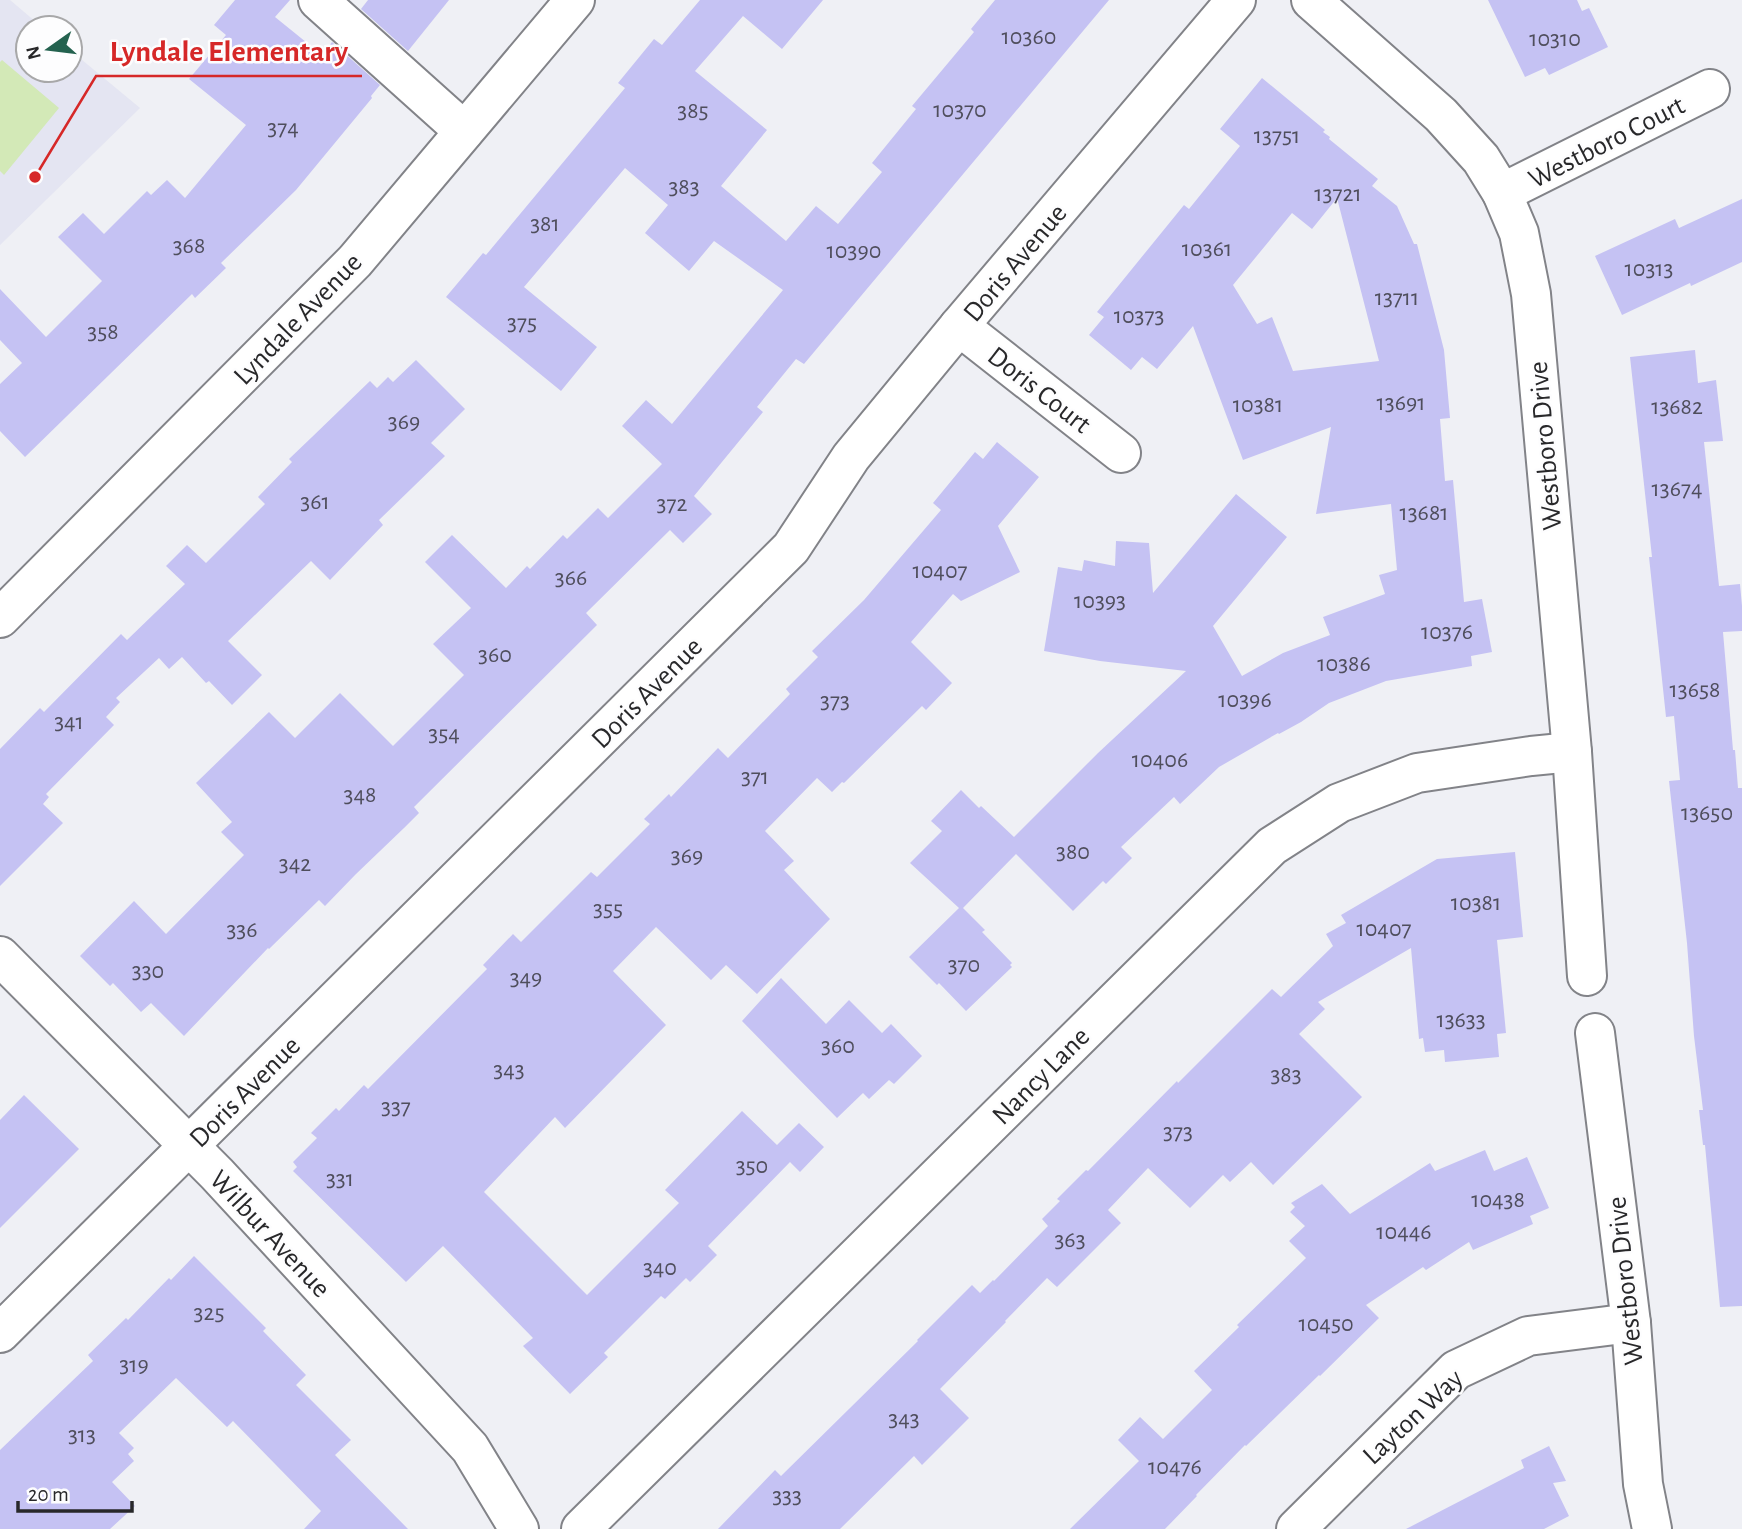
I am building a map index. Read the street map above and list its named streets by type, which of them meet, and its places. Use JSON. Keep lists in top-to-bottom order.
{
  "streets": {
    "street": [
      "Westboro Court",
      "Doris Avenue",
      "Lyndale Avenue",
      "Doris Court",
      "Westboro Drive",
      "Nancy Lane",
      "Wilbur Avenue",
      "Layton Way"
    ]
  },
  "crossings": [
    ["Westboro Court", "Westboro Drive"],
    ["Doris Avenue", "Doris Court"],
    ["Doris Avenue", "Wilbur Avenue"],
    ["Westboro Drive", "Nancy Lane"],
    ["Westboro Drive", "Layton Way"]
  ],
  "places": ["Lyndale Elementary"],
  "house_numbers": [
    "10360",
    "10310",
    "10370",
    "385",
    "374",
    "13751",
    "383",
    "13721",
    "381",
    "368",
    "10361",
    "10390",
    "10313",
    "13711",
    "10373",
    "375",
    "358",
    "13691",
    "10381",
    "13682",
    "369",
    "13674",
    "361",
    "372",
    "13681",
    "10407",
    "366",
    "10393",
    "10376",
    "360",
    "10386",
    "13658",
    "10396",
    "373",
    "341",
    "354",
    "10406",
    "371",
    "348",
    "13650",
    "380",
    "369",
    "342",
    "10381",
    "355",
    "10407",
    "336",
    "370",
    "330",
    "349",
    "13633",
    "360",
    "343",
    "383",
    "337",
    "373",
    "350",
    "331",
    "10438",
    "10446",
    "363",
    "340",
    "325",
    "10450",
    "319",
    "343",
    "313",
    "10476",
    "333"
  ],
  "scale_bar": "20 m",
  "north": "left"
}
